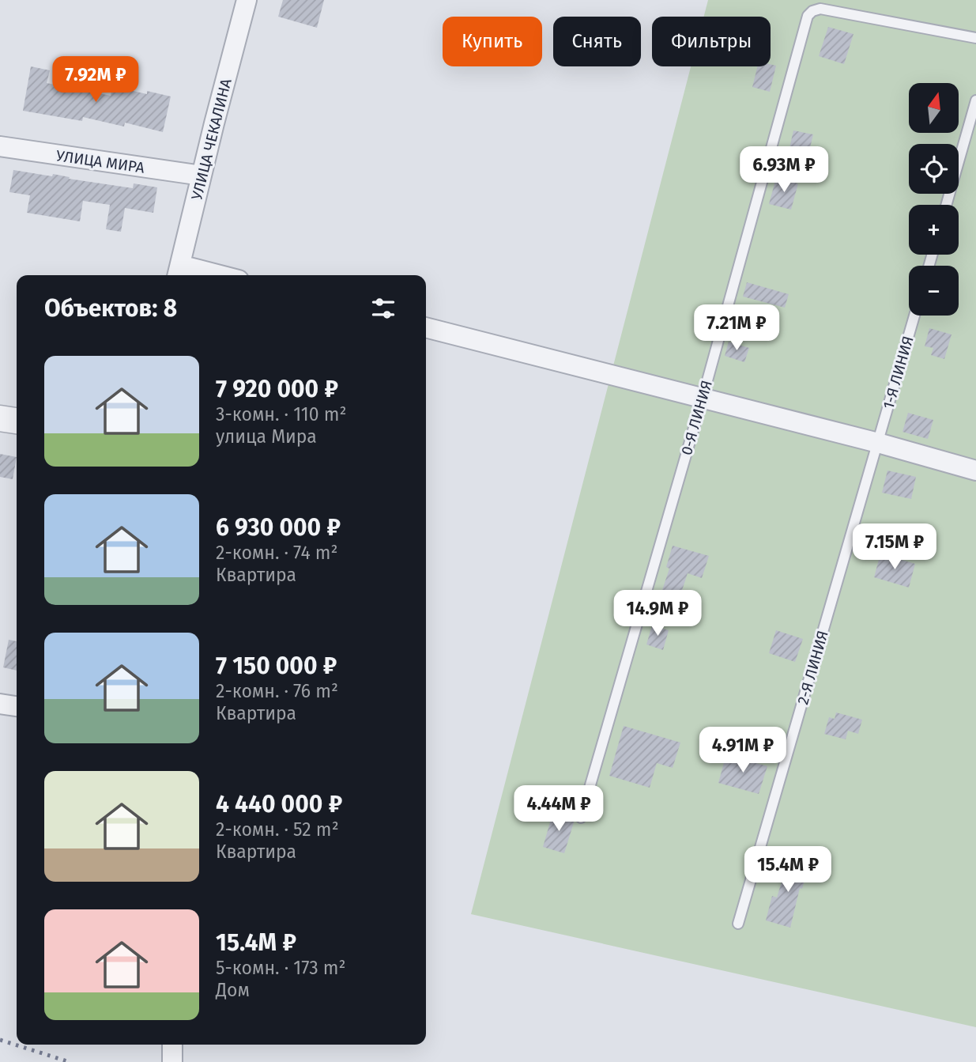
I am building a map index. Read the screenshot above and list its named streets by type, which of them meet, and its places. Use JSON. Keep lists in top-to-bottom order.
{
  "streets": {
    "street": ["УЛИЦА ЧЕКАЛИНА", "УЛИЦА МИРА"],
    "lane": ["1-Я ЛИНИЯ", "0-Я ЛИНИЯ", "2-Я ЛИНИЯ"]
  },
  "crossings": [
    ["УЛИЦА ЧЕКАЛИНА", "УЛИЦА МИРА"],
    ["1-Я ЛИНИЯ", "2-Я ЛИНИЯ"]
  ],
  "north": "top",
  "page": {
    "chip": ["Купить", "Снять", "Фильтры"],
    "price": [
      "7.92M ₽",
      "6.93M ₽",
      "7.21M ₽",
      "7.15M ₽",
      "14.9M ₽",
      "4.91M ₽",
      "4.44M ₽",
      "15.4M ₽"
    ],
    "map_buttons": ["+", "−"],
    "heading": "Объектов: 8",
    "list": [
      {
        "name": "7 920 000 ₽",
        "note": "3-комн. · 110 m² · улица Мира"
      },
      {
        "name": "6 930 000 ₽",
        "note": "2-комн. · 74 m² · Квартира"
      },
      {
        "name": "7 150 000 ₽",
        "note": "2-комн. · 76 m² · Квартира"
      },
      {
        "name": "4 440 000 ₽",
        "note": "2-комн. · 52 m² · Квартира"
      },
      {
        "name": "15.4M ₽",
        "note": "5-комн. · 173 m² · Дом"
      }
    ]
  }
}
